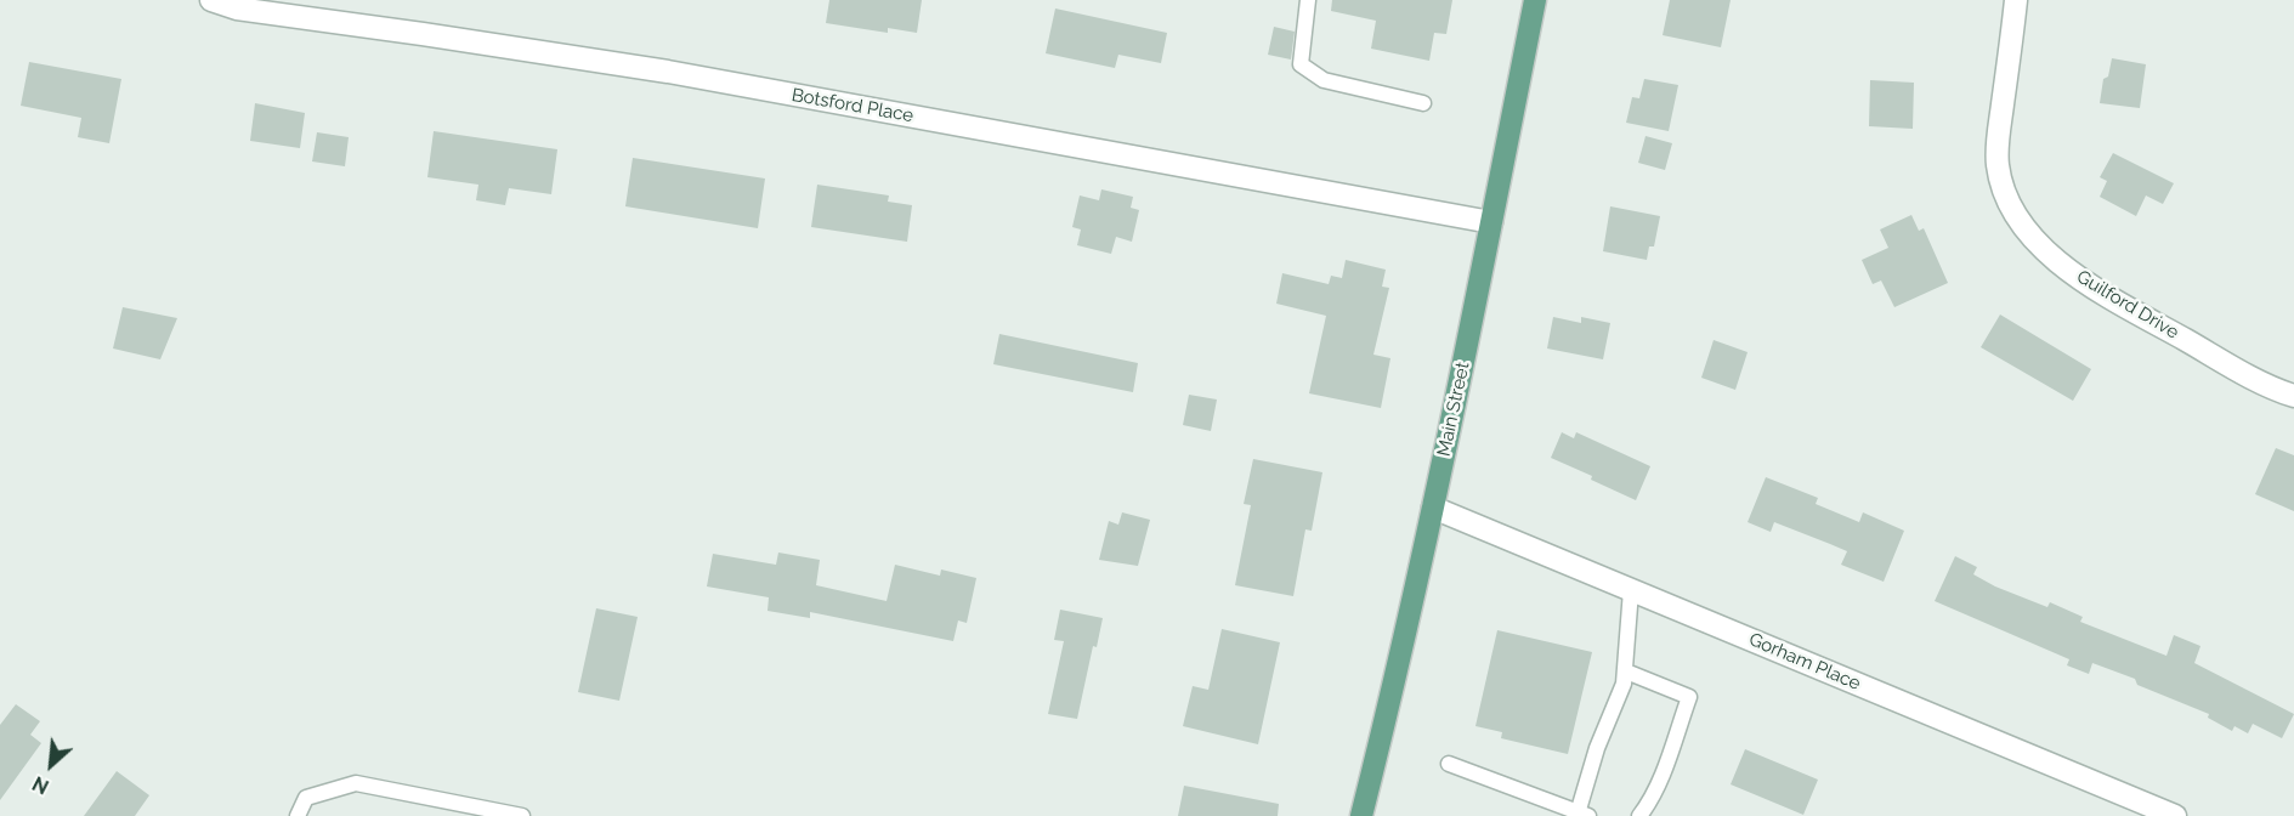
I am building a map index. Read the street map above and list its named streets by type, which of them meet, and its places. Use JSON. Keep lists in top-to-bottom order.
{
  "streets": {
    "main road": ["Main Street"],
    "street": ["Botsford Place", "Guilford Drive", "Gorham Place"]
  },
  "crossings": [
    ["Botsford Place", "Main Street"],
    ["Main Street", "Gorham Place"]
  ],
  "north": "bottom left"
}
